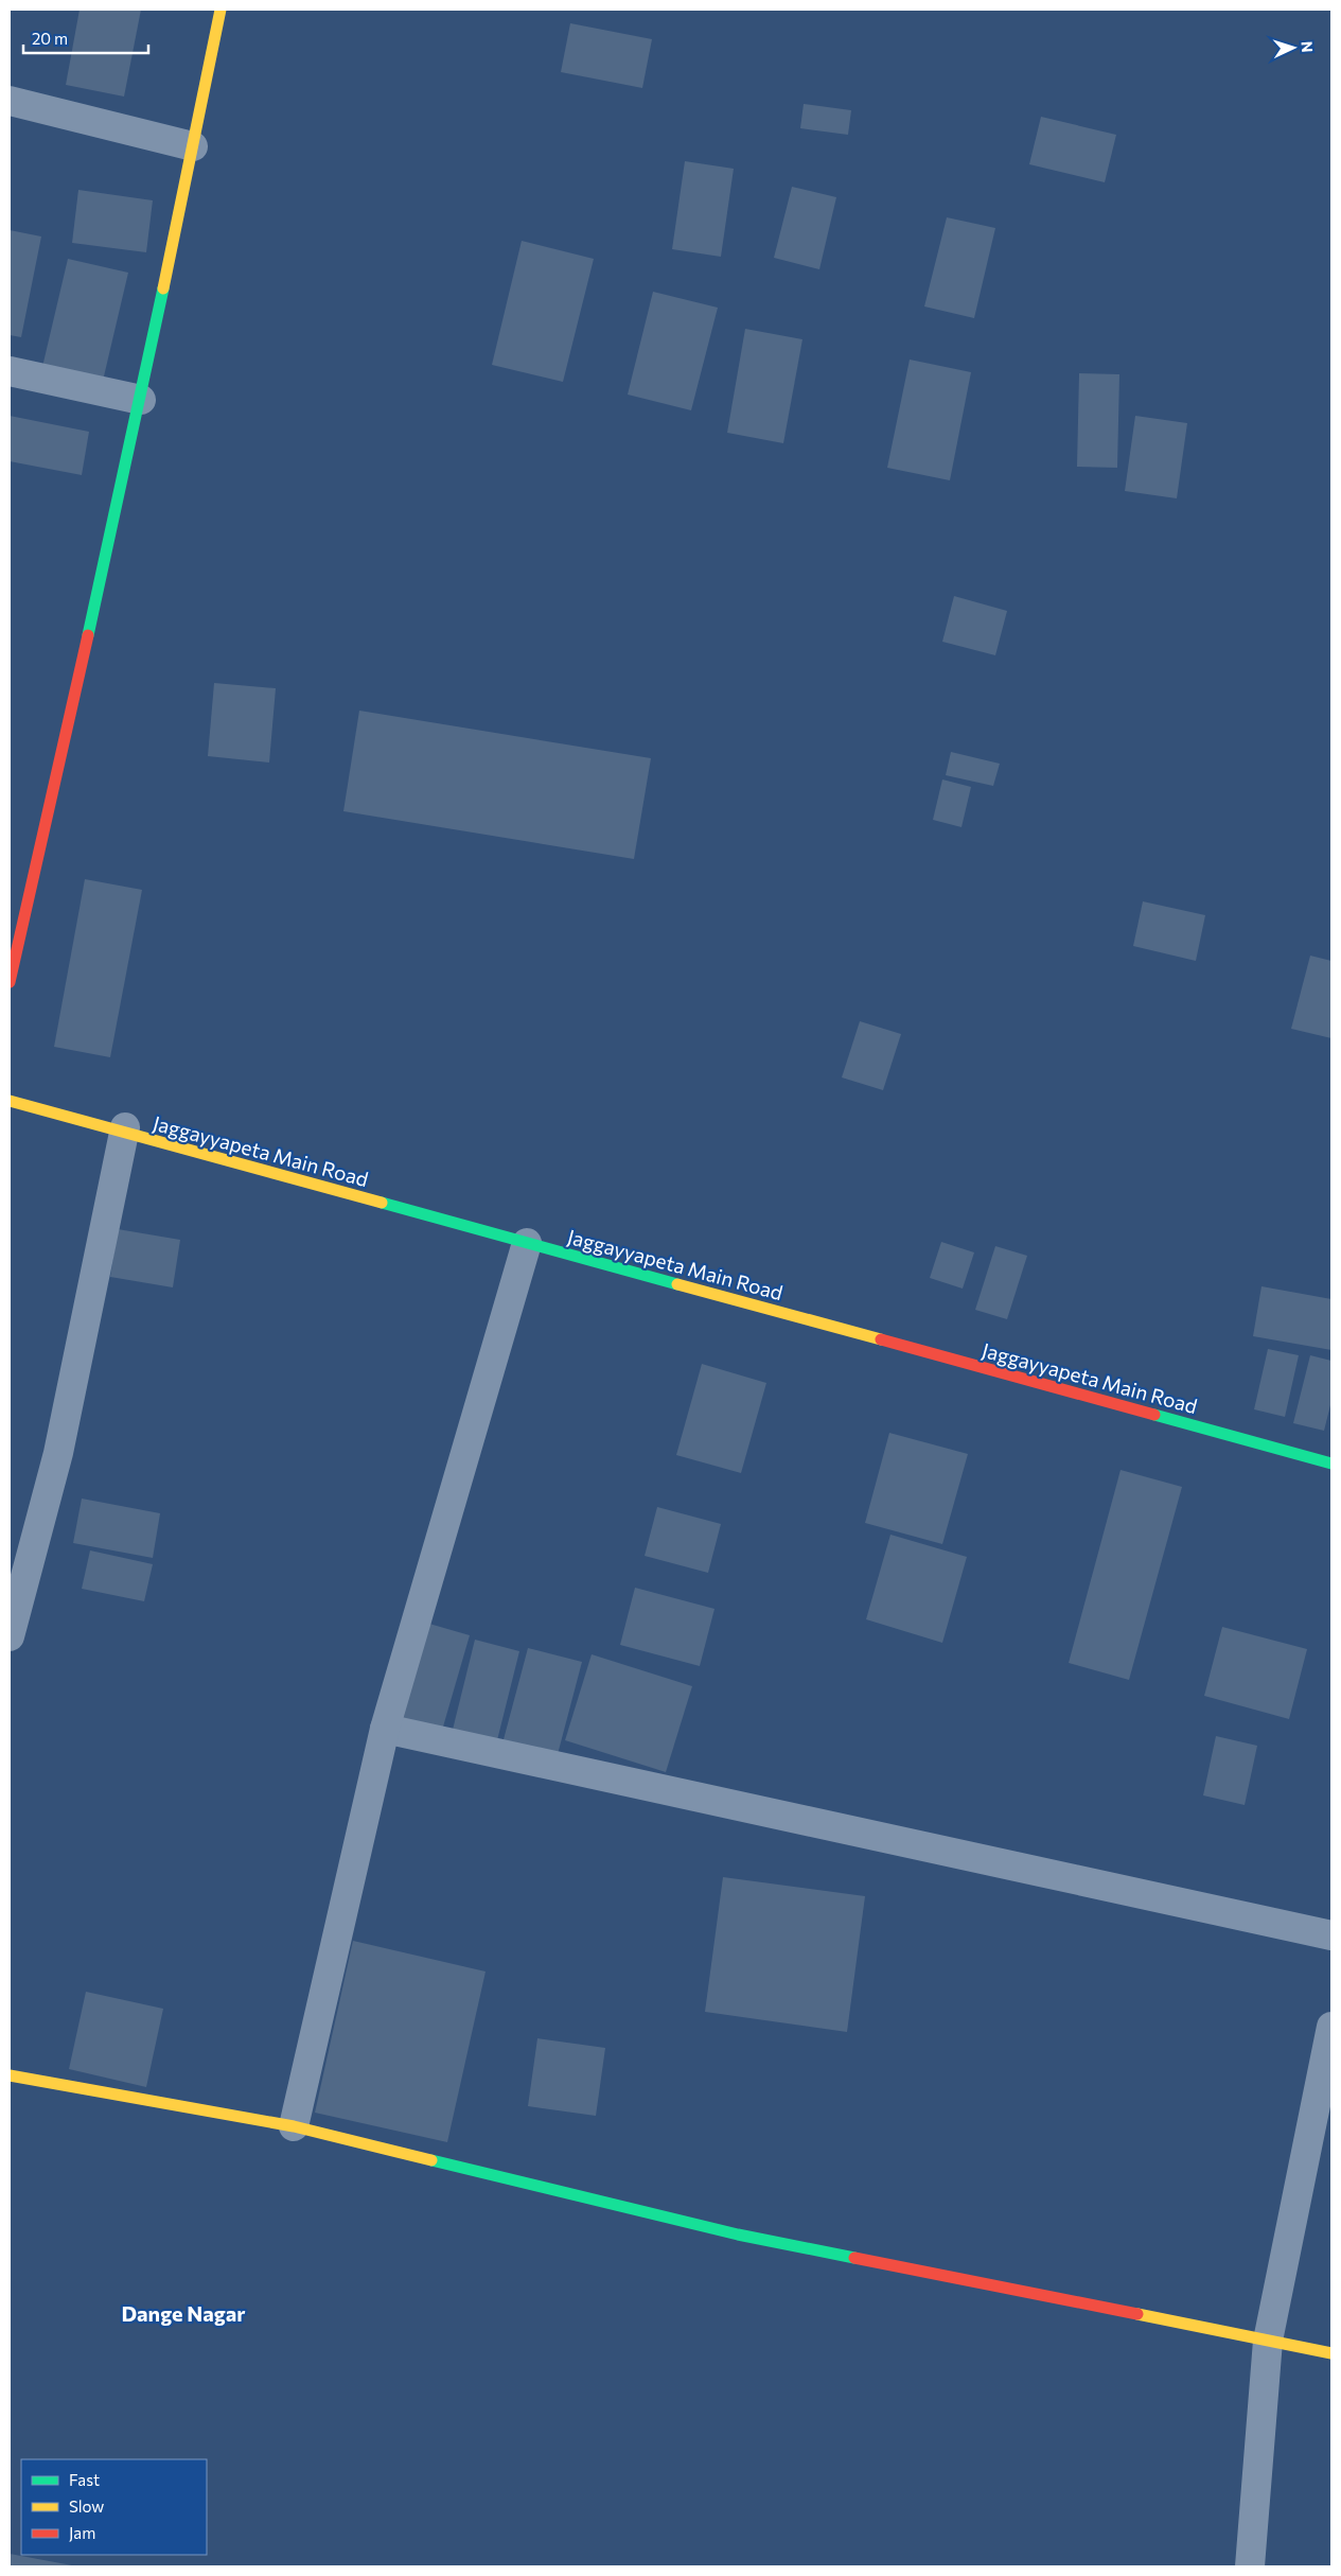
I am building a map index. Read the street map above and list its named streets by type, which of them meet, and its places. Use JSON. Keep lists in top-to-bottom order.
{
  "streets": {
    "street": ["Jaggayyapeta Main Road"]
  },
  "districts": ["Dange Nagar"],
  "legend": ["Fast", "Slow", "Jam"],
  "scale_bar": "20 m",
  "north": "right"
}
